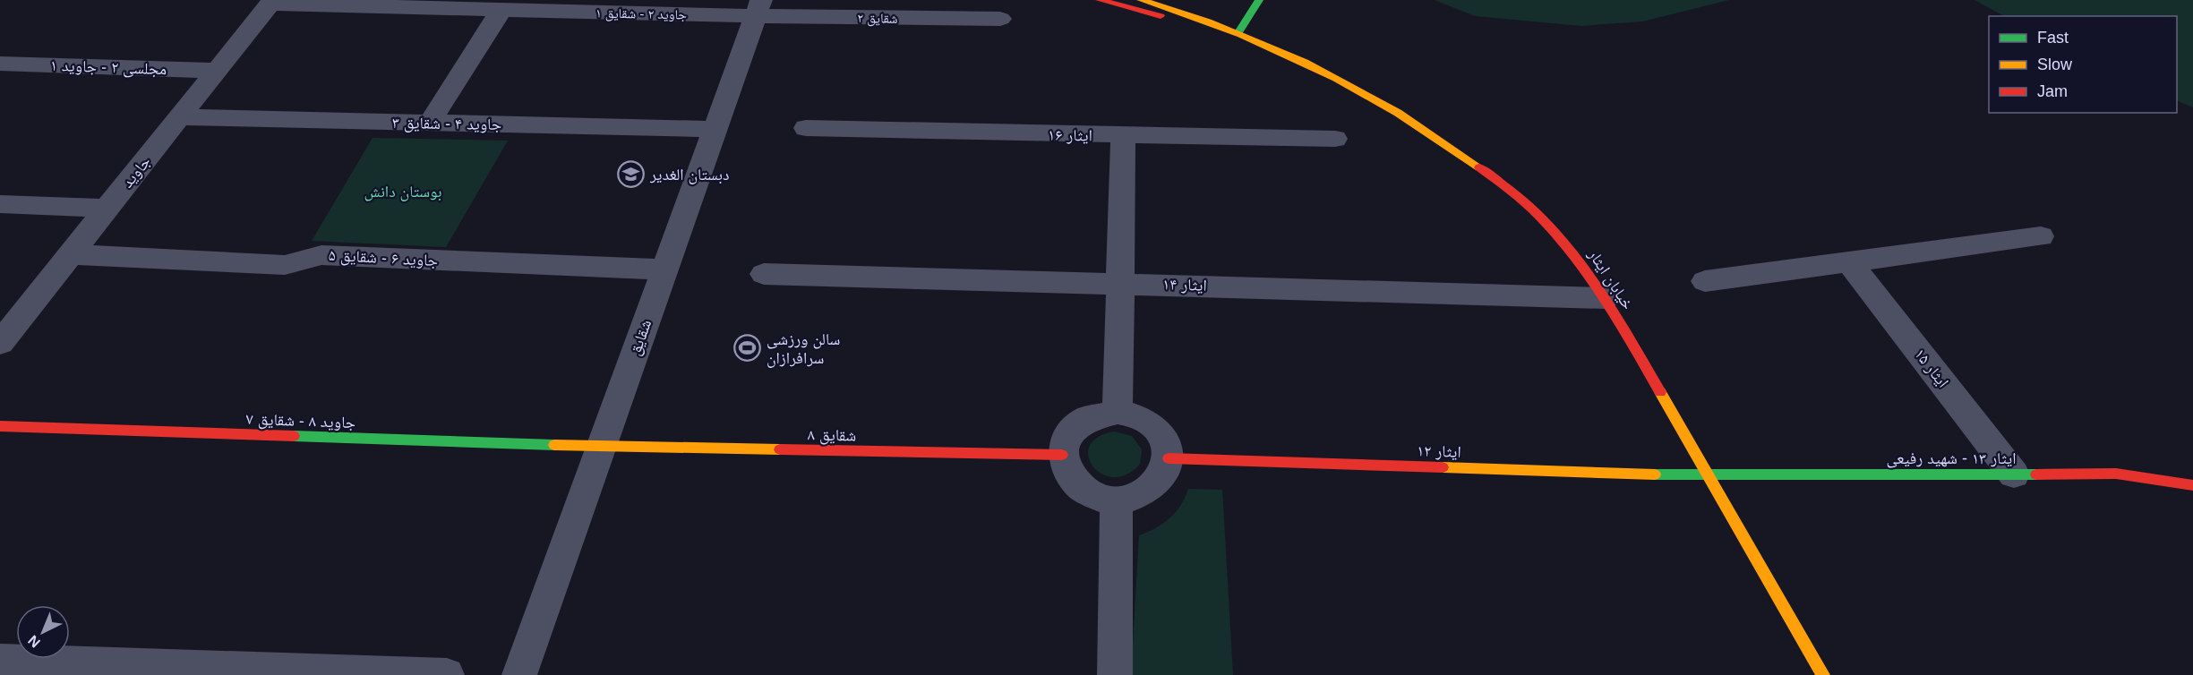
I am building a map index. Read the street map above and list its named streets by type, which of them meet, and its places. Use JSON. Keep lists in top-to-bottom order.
{
  "streets": {
    "street": [
      "جاوید ۲ - شقایق ۱",
      "شقایق ۲",
      "مجلسی ۲ - جاوید ۱",
      "جاوید ۴ - شقایق ۳",
      "ایثار ۱۶",
      "جاوید",
      "جاوید ۶ - شقایق ۵",
      "خیابان ایثار",
      "ایثار ۱۴",
      "شقایق",
      "ایثار ۱۵",
      "جاوید ۸ - شقایق ۷",
      "شقایق ۸",
      "ایثار ۱۲",
      "ایثار ۱۳ - شهید رفیعی"
    ]
  },
  "crossings": [
    ["جاوید ۲ - شقایق ۱", "شقایق ۲"],
    ["جاوید ۲ - شقایق ۱", "جاوید"],
    ["جاوید ۲ - شقایق ۱", "شقایق"],
    ["شقایق ۲", "شقایق"],
    ["مجلسی ۲ - جاوید ۱", "جاوید"],
    ["جاوید ۴ - شقایق ۳", "جاوید"],
    ["جاوید ۴ - شقایق ۳", "شقایق"],
    ["جاوید", "جاوید ۶ - شقایق ۵"],
    ["جاوید ۶ - شقایق ۵", "شقایق"],
    ["خیابان ایثار", "ایثار ۱۴"],
    ["خیابان ایثار", "ایثار ۱۲"],
    ["خیابان ایثار", "ایثار ۱۳ - شهید رفیعی"],
    ["شقایق", "جاوید ۸ - شقایق ۷"],
    ["شقایق", "شقایق ۸"],
    ["ایثار ۱۵", "ایثار ۱۳ - شهید رفیعی"],
    ["جاوید ۸ - شقایق ۷", "شقایق ۸"],
    ["شقایق ۸", "ایثار ۱۲"],
    ["ایثار ۱۲", "ایثار ۱۳ - شهید رفیعی"]
  ],
  "parks": ["بوستان دانش"],
  "places": {
    "school or university": ["دبستان الغدیر"],
    "sports": ["سالن ورزشی سرافرازان"]
  },
  "legend": ["Fast", "Slow", "Jam"],
  "north": "bottom left"
}
